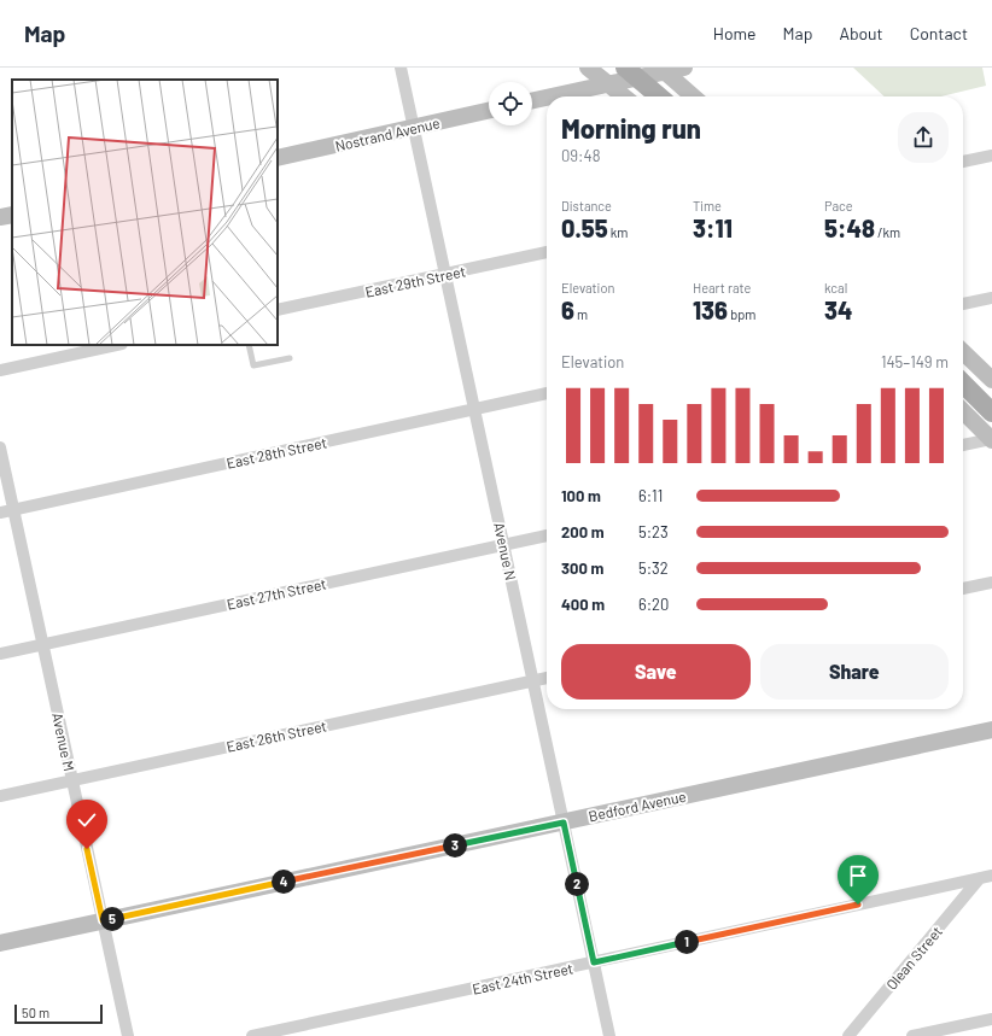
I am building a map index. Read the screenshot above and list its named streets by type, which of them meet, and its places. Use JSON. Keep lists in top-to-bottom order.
{
  "streets": {
    "main road": ["Nostrand Avenue", "Bedford Avenue"],
    "street": [
      "East 29th Street",
      "East 28th Street",
      "Avenue N",
      "East 27th Street",
      "East 26th Street",
      "Avenue M",
      "Olean Street",
      "East 24th Street"
    ]
  },
  "crossings": [
    ["Nostrand Avenue", "Avenue N"],
    ["East 29th Street", "Avenue N"],
    ["East 28th Street", "Avenue N"],
    ["East 28th Street", "Avenue M"],
    ["Avenue N", "East 27th Street"],
    ["Avenue N", "East 26th Street"],
    ["Avenue N", "Bedford Avenue"],
    ["Avenue N", "East 24th Street"],
    ["East 27th Street", "Avenue M"],
    ["East 26th Street", "Avenue M"],
    ["Avenue M", "Bedford Avenue"],
    ["Olean Street", "East 24th Street"]
  ],
  "scale_bar": "50 m",
  "page": {
    "header": "Map",
    "nav": [
      "Home",
      "Map",
      "About",
      "Contact"
    ],
    "heading": ["Morning run", "09:48"],
    "stats": [
      ["Distance", "0.55 km"],
      ["Time", "3:11"],
      ["Pace", "5:48 /km"],
      ["Elevation", "6 m"],
      ["Heart rate", "136 bpm"],
      ["kcal", "34"]
    ],
    "chart": ["Elevation", "145–149 m"],
    "list": [
      {
        "name": "100 m",
        "note": "6:11"
      },
      {
        "name": "200 m",
        "note": "5:23"
      },
      {
        "name": "300 m",
        "note": "5:32"
      },
      {
        "name": "400 m",
        "note": "6:20"
      }
    ],
    "buttons": ["Save", "Share"],
    "pins": [
      "3",
      "4",
      "2",
      "5",
      "1"
    ],
    "scale": "50 m"
  }
}
